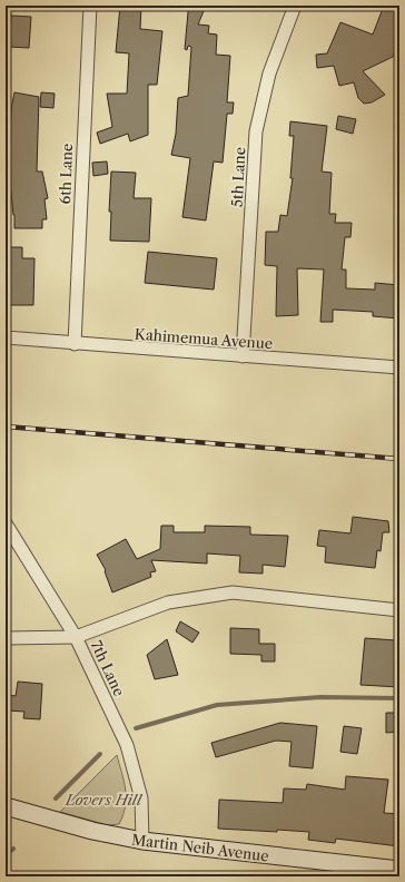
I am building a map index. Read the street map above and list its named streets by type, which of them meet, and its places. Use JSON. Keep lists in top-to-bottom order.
{
  "streets": {
    "main road": ["Martin Neib Avenue"],
    "street": [
      "6th Lane",
      "5th Lane",
      "Kahimemua Avenue",
      "7th Lane"
    ]
  },
  "crossings": [
    ["6th Lane", "Kahimemua Avenue"],
    ["5th Lane", "Kahimemua Avenue"],
    ["7th Lane", "Martin Neib Avenue"]
  ],
  "parks": ["Lovers Hill"]
}
